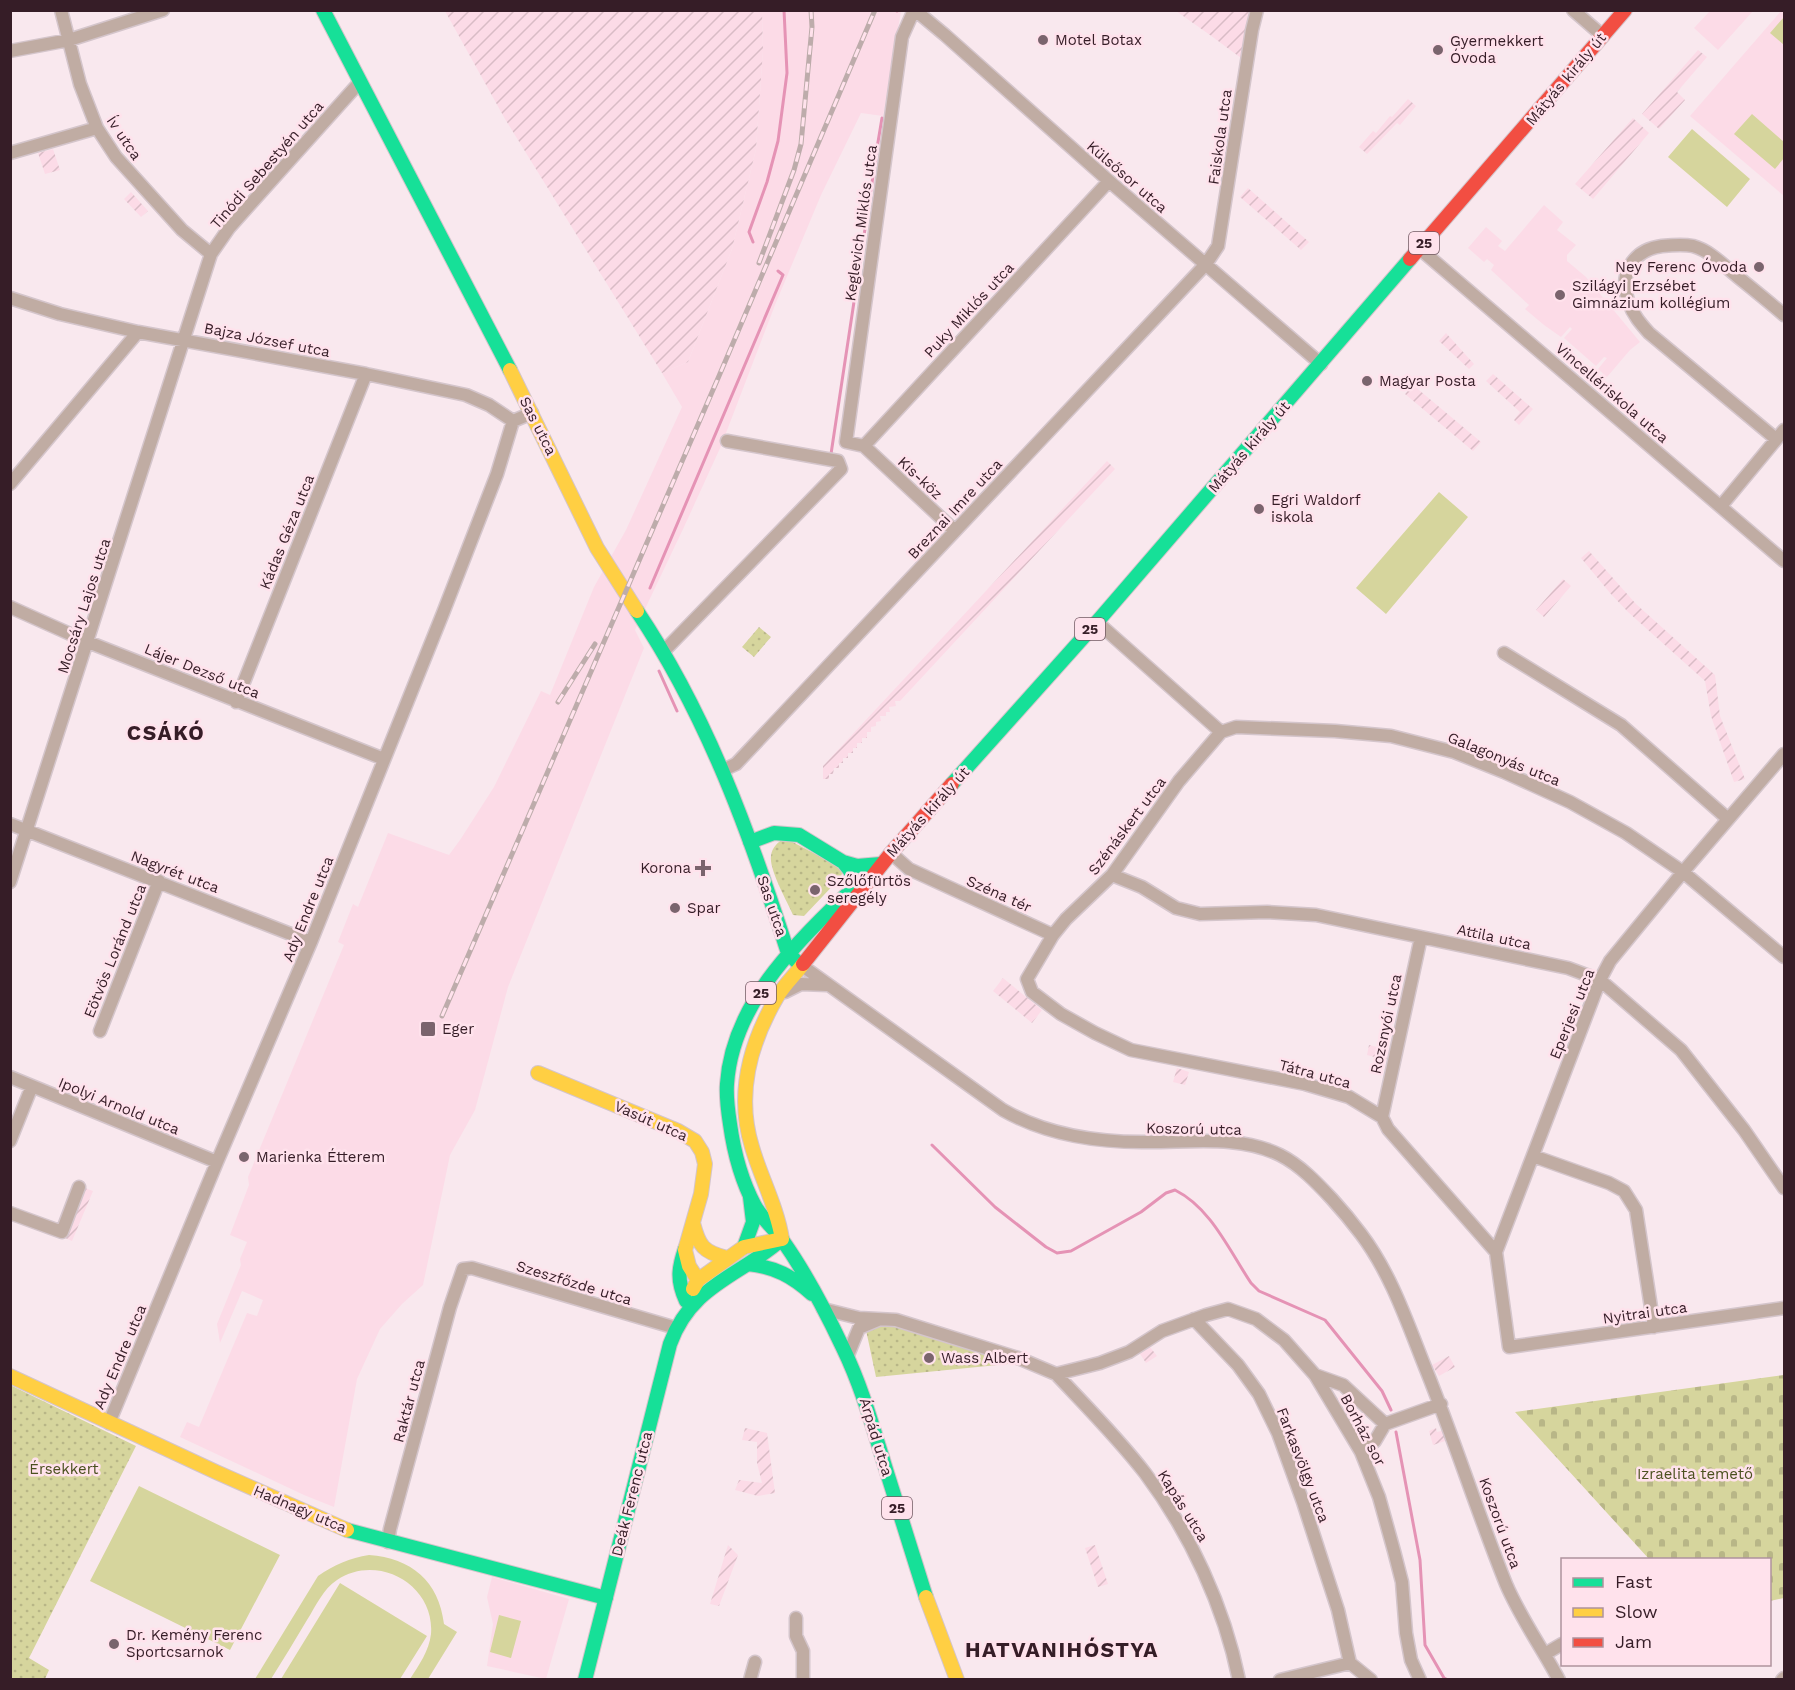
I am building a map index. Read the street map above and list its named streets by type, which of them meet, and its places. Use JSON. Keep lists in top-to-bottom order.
{
  "streets": {
    "main road": [
      "Mátyás király út",
      "25",
      "Sas utca",
      "Vasút utca",
      "Árpád utca",
      "Deák Ferenc utca",
      "Hadnagy utca"
    ],
    "street": [
      "Faiskola utca",
      "Ív utca",
      "Tinódi Sebestyén utca",
      "Külsősor utca",
      "Keglevich Miklós utca",
      "Puky Miklós utca",
      "Bajza József utca",
      "Vincellériskola utca",
      "Kis-köz",
      "Breznai Imre utca",
      "Kádas Géza utca",
      "Mocsáry Lajos utca",
      "Lájer Dezső utca",
      "Galagonyás utca",
      "Szénáskert utca",
      "Nagyrét utca",
      "Széna tér",
      "Ady Endre utca",
      "Attila utca",
      "Eötvös Loránd utca",
      "Eperjesi utca",
      "Rozsnyói utca",
      "Tátra utca",
      "Ipolyi Arnold utca",
      "Koszorú utca",
      "Szeszfőzde utca",
      "Nyitrai utca",
      "Raktár utca",
      "Borház sor",
      "Farkasvölgy utca",
      "Kapás utca"
    ]
  },
  "crossings": [
    ["Mátyás király út", "Külsősor utca"],
    ["Mátyás király út", "Vincellériskola utca"],
    ["Mátyás király út", "Sas utca"],
    ["Mátyás király út", "Széna tér"],
    ["Mátyás király út", "Koszorú utca"],
    ["Mátyás király út", "Árpád utca"],
    ["Mátyás király út", "Deák Ferenc utca"],
    ["Faiskola utca", "Külsősor utca"],
    ["Faiskola utca", "Breznai Imre utca"],
    ["Ív utca", "Tinódi Sebestyén utca"],
    ["Tinódi Sebestyén utca", "Bajza József utca"],
    ["Tinódi Sebestyén utca", "Sas utca"],
    ["Tinódi Sebestyén utca", "Mocsáry Lajos utca"],
    ["Külsősor utca", "Keglevich Miklós utca"],
    ["Külsősor utca", "Puky Miklós utca"],
    ["Külsősor utca", "Breznai Imre utca"],
    ["Keglevich Miklós utca", "Puky Miklós utca"],
    ["Keglevich Miklós utca", "Kis-köz"],
    ["Puky Miklós utca", "Kis-köz"],
    ["Bajza József utca", "Kádas Géza utca"],
    ["Bajza József utca", "Mocsáry Lajos utca"],
    ["Bajza József utca", "Ady Endre utca"],
    ["Sas utca", "Breznai Imre utca"],
    ["Sas utca", "Koszorú utca"],
    ["Kis-köz", "Breznai Imre utca"],
    ["Kádas Géza utca", "Lájer Dezső utca"],
    ["Mocsáry Lajos utca", "Lájer Dezső utca"],
    ["Mocsáry Lajos utca", "Nagyrét utca"],
    ["Lájer Dezső utca", "Ady Endre utca"],
    ["Galagonyás utca", "Szénáskert utca"],
    ["Galagonyás utca", "Eperjesi utca"],
    ["Szénáskert utca", "Széna tér"],
    ["Szénáskert utca", "Attila utca"],
    ["Szénáskert utca", "Tátra utca"],
    ["Nagyrét utca", "Ady Endre utca"],
    ["Nagyrét utca", "Eötvös Loránd utca"],
    ["Széna tér", "Tátra utca"],
    ["Ady Endre utca", "Ipolyi Arnold utca"],
    ["Ady Endre utca", "Hadnagy utca"],
    ["Attila utca", "Eperjesi utca"],
    ["Attila utca", "Rozsnyói utca"],
    ["Eperjesi utca", "Tátra utca"],
    ["Eperjesi utca", "Nyitrai utca"],
    ["Rozsnyói utca", "Tátra utca"],
    ["Tátra utca", "Nyitrai utca"],
    ["Vasút utca", "Deák Ferenc utca"],
    ["Szeszfőzde utca", "Raktár utca"],
    ["Szeszfőzde utca", "Deák Ferenc utca"],
    ["Raktár utca", "Hadnagy utca"],
    ["Borház sor", "Farkasvölgy utca"],
    ["Árpád utca", "Deák Ferenc utca"],
    ["Deák Ferenc utca", "Hadnagy utca"]
  ],
  "districts": ["CSÁKÓ", "HATVANIHÓSTYA"],
  "parks": ["Érsekkert", "Izraelita temető"],
  "places": {
    "other": [
      "Motel Botax",
      "Gyermekkert Óvoda",
      "Ney Ferenc Óvoda",
      "Szilágyi Erzsébet Gimnázium kollégium",
      "Magyar Posta",
      "Egri Waldorf iskola",
      "Szőlőfürtös seregély",
      "Spar",
      "Marienka Étterem",
      "Wass Albert",
      "Dr. Kemény Ferenc Sportcsarnok"
    ],
    "health": ["Korona"],
    "transit": ["Eger"]
  },
  "legend": ["Fast", "Slow", "Jam"]
}
